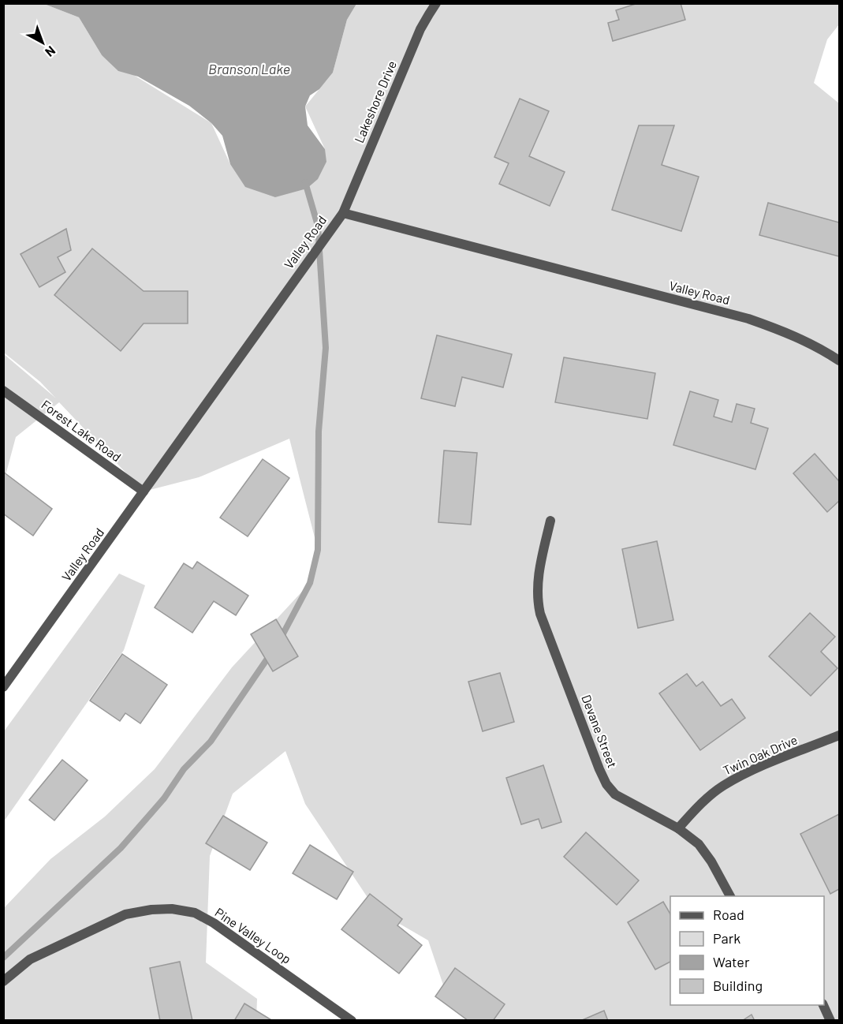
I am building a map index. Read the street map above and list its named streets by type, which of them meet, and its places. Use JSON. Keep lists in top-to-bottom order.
{
  "streets": {
    "street": [
      "Lakeshore Drive",
      "Valley Road",
      "Forest Lake Road",
      "Devane Street",
      "Twin Oak Drive",
      "Pine Valley Loop"
    ]
  },
  "crossings": [
    ["Lakeshore Drive", "Valley Road"],
    ["Valley Road", "Forest Lake Road"],
    ["Devane Street", "Twin Oak Drive"]
  ],
  "water": ["Branson Lake"],
  "legend": [
    "Road",
    "Park",
    "Water",
    "Building"
  ],
  "north": "bottom right"
}
